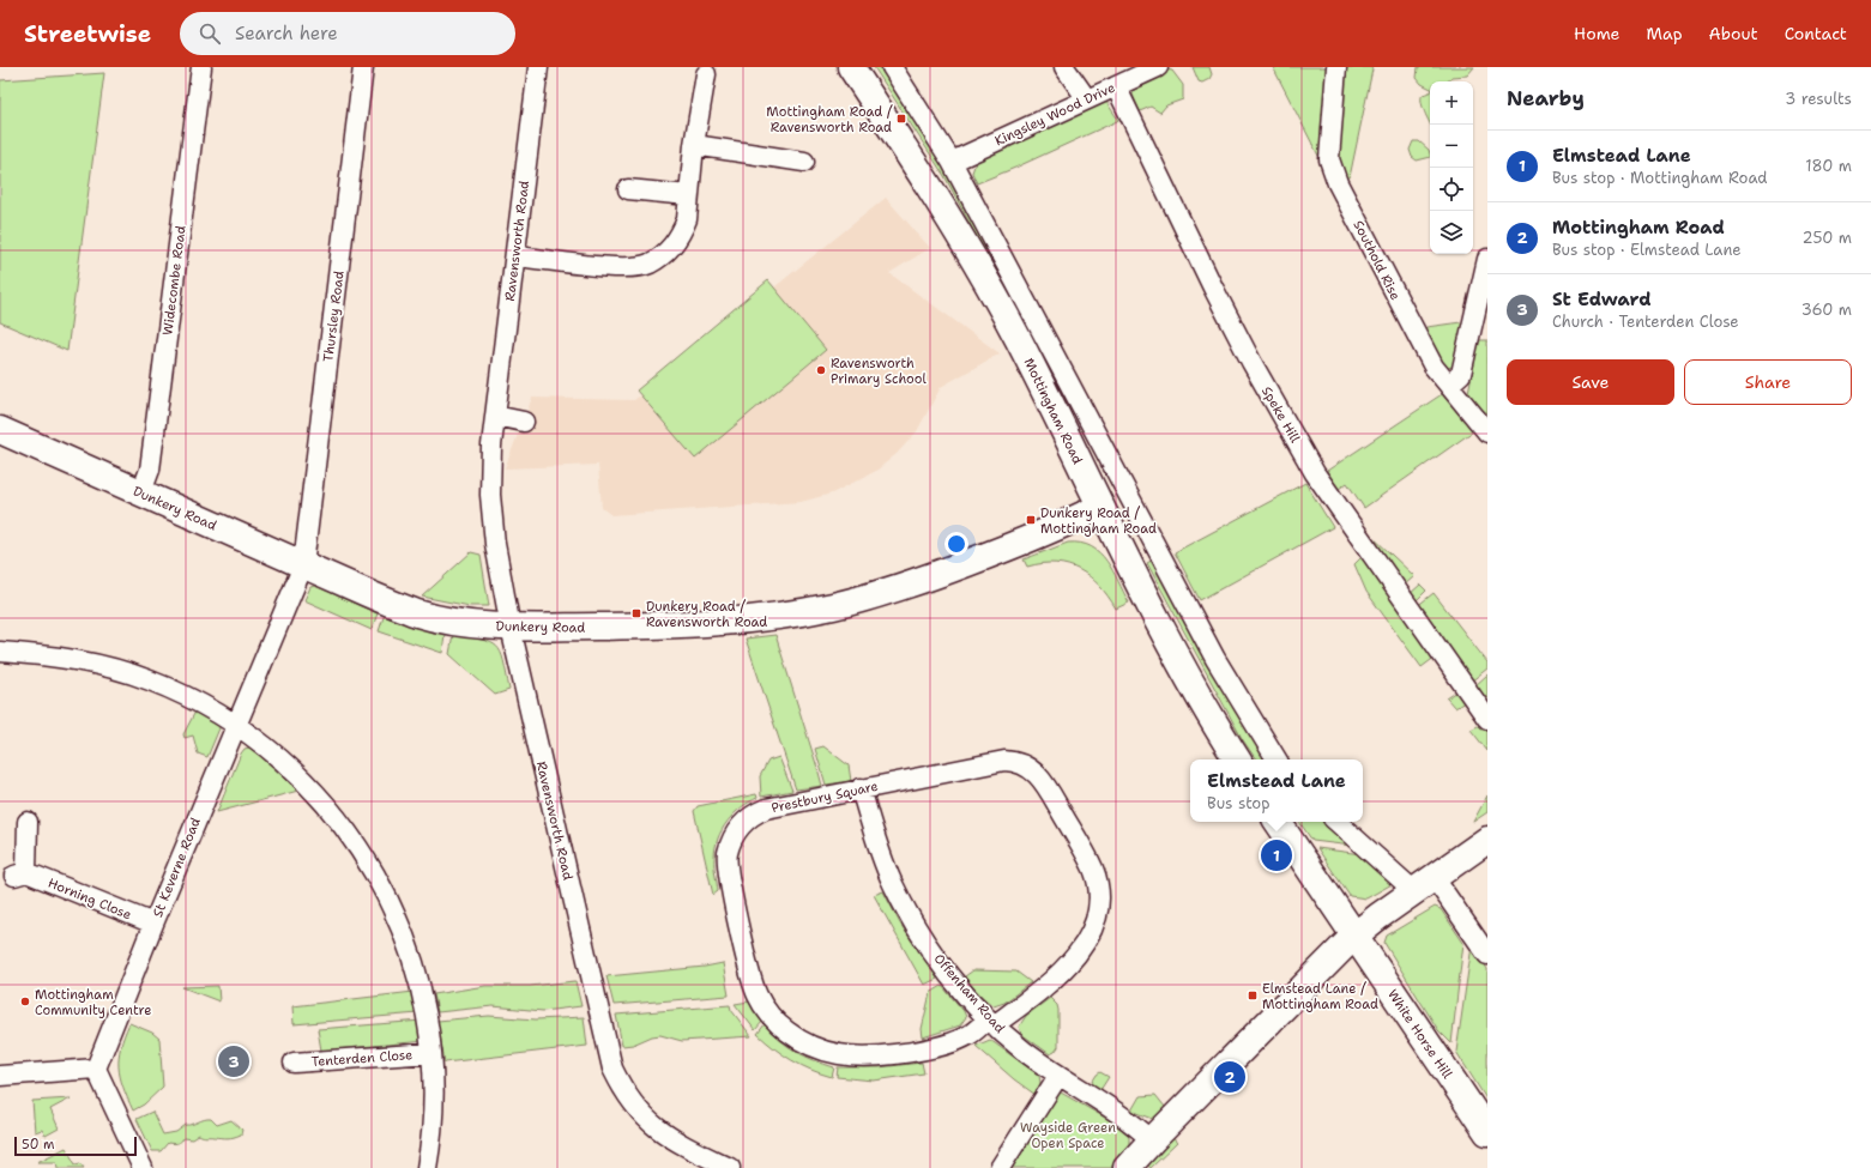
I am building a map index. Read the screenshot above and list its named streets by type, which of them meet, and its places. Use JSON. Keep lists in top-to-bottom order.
{
  "streets": {
    "street": [
      "Kingsley Wood Drive",
      "Ravensworth Road",
      "Southold Rise",
      "Widecombe Road",
      "Thursley Road",
      "Mottingham Road",
      "Speke Hill",
      "Dunkery Road",
      "Prestbury Square",
      "St Keverne Road",
      "Horning Close",
      "Offenham Road",
      "White Horse Hill",
      "Tenterden Close"
    ]
  },
  "crossings": [
    ["Kingsley Wood Drive", "Mottingham Road"],
    ["Kingsley Wood Drive", "Speke Hill"],
    ["Ravensworth Road", "Dunkery Road"],
    ["Widecombe Road", "Dunkery Road"],
    ["Thursley Road", "Dunkery Road"],
    ["Thursley Road", "St Keverne Road"],
    ["Mottingham Road", "Dunkery Road"],
    ["Dunkery Road", "St Keverne Road"],
    ["Prestbury Square", "Offenham Road"],
    ["St Keverne Road", "Horning Close"]
  ],
  "parks": ["Wayside Green Open Space"],
  "places": {
    "transit": [
      "Mottingham Road / Ravensworth Road",
      "Dunkery Road / Mottingham Road",
      "Dunkery Road / Ravensworth Road",
      "Elmstead Lane / Mottingham Road"
    ],
    "other": ["Ravensworth Primary School", "Mottingham Community Centre"]
  },
  "scale_bar": "50 m",
  "page": {
    "header": "Streetwise",
    "search": "Search here",
    "nav": [
      "Home",
      "Map",
      "About",
      "Contact"
    ],
    "heading": ["Nearby", "3 results"],
    "map_buttons": ["+", "−"],
    "list": [
      {
        "mark": "1",
        "name": "Elmstead Lane",
        "note": "Bus stop · Mottingham Road",
        "value": "180 m"
      },
      {
        "mark": "2",
        "name": "Mottingham Road",
        "note": "Bus stop · Elmstead Lane",
        "value": "250 m"
      },
      {
        "mark": "3",
        "name": "St Edward",
        "note": "Church · Tenterden Close",
        "value": "360 m"
      }
    ],
    "buttons": ["Save", "Share"],
    "popup": ["Elmstead Lane", "Bus stop"],
    "pins": ["1", "3", "2"],
    "scale": "50 m"
  }
}
